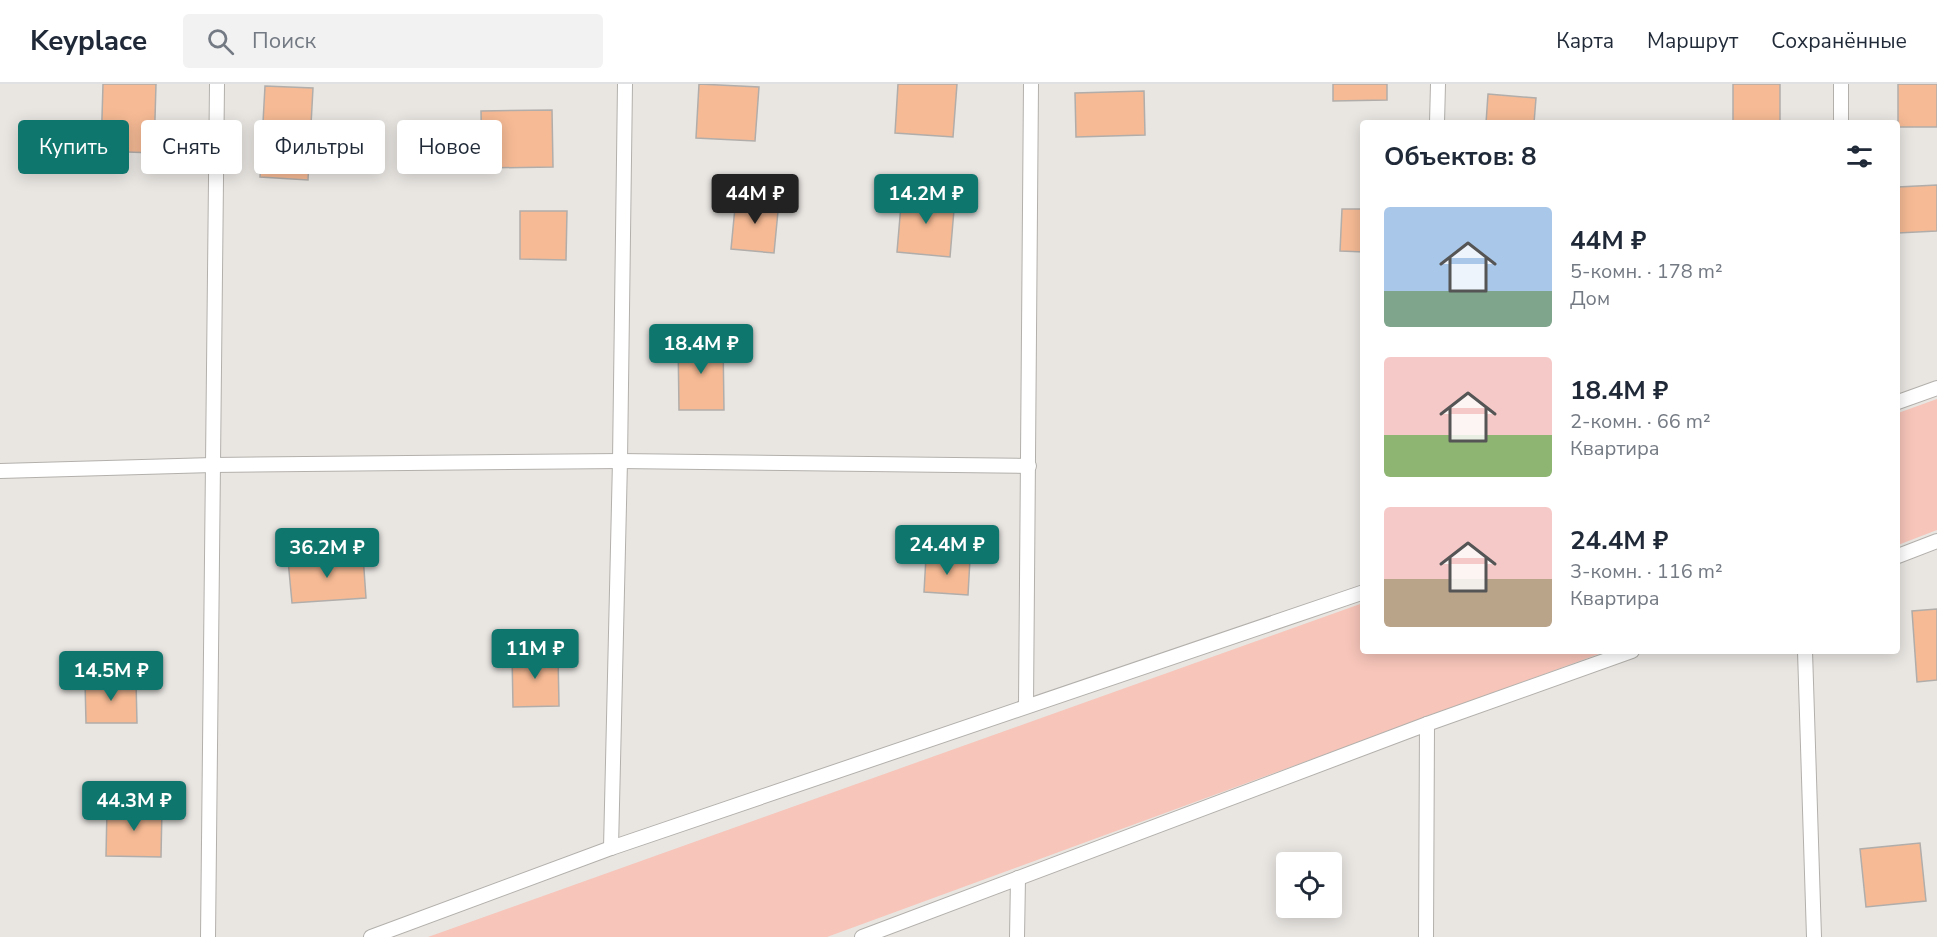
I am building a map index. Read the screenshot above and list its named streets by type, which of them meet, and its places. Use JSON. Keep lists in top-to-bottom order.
{
  "page": {
    "header": "Keyplace",
    "search": "Поиск",
    "nav": ["Карта", "Маршрут", "Сохранённые"],
    "chip": [
      "Купить",
      "Снять",
      "Фильтры",
      "Новое"
    ],
    "heading": "Объектов: 8",
    "price": [
      "44M ₽",
      "14.2M ₽",
      "18.4M ₽",
      "24.4M ₽",
      "36.2M ₽",
      "11M ₽",
      "14.5M ₽",
      "44.3M ₽"
    ],
    "list": [
      {
        "name": "44M ₽",
        "note": "5-комн. · 178 m² · Дом"
      },
      {
        "name": "18.4M ₽",
        "note": "2-комн. · 66 m² · Квартира"
      },
      {
        "name": "24.4M ₽",
        "note": "3-комн. · 116 m² · Квартира"
      }
    ]
  }
}
